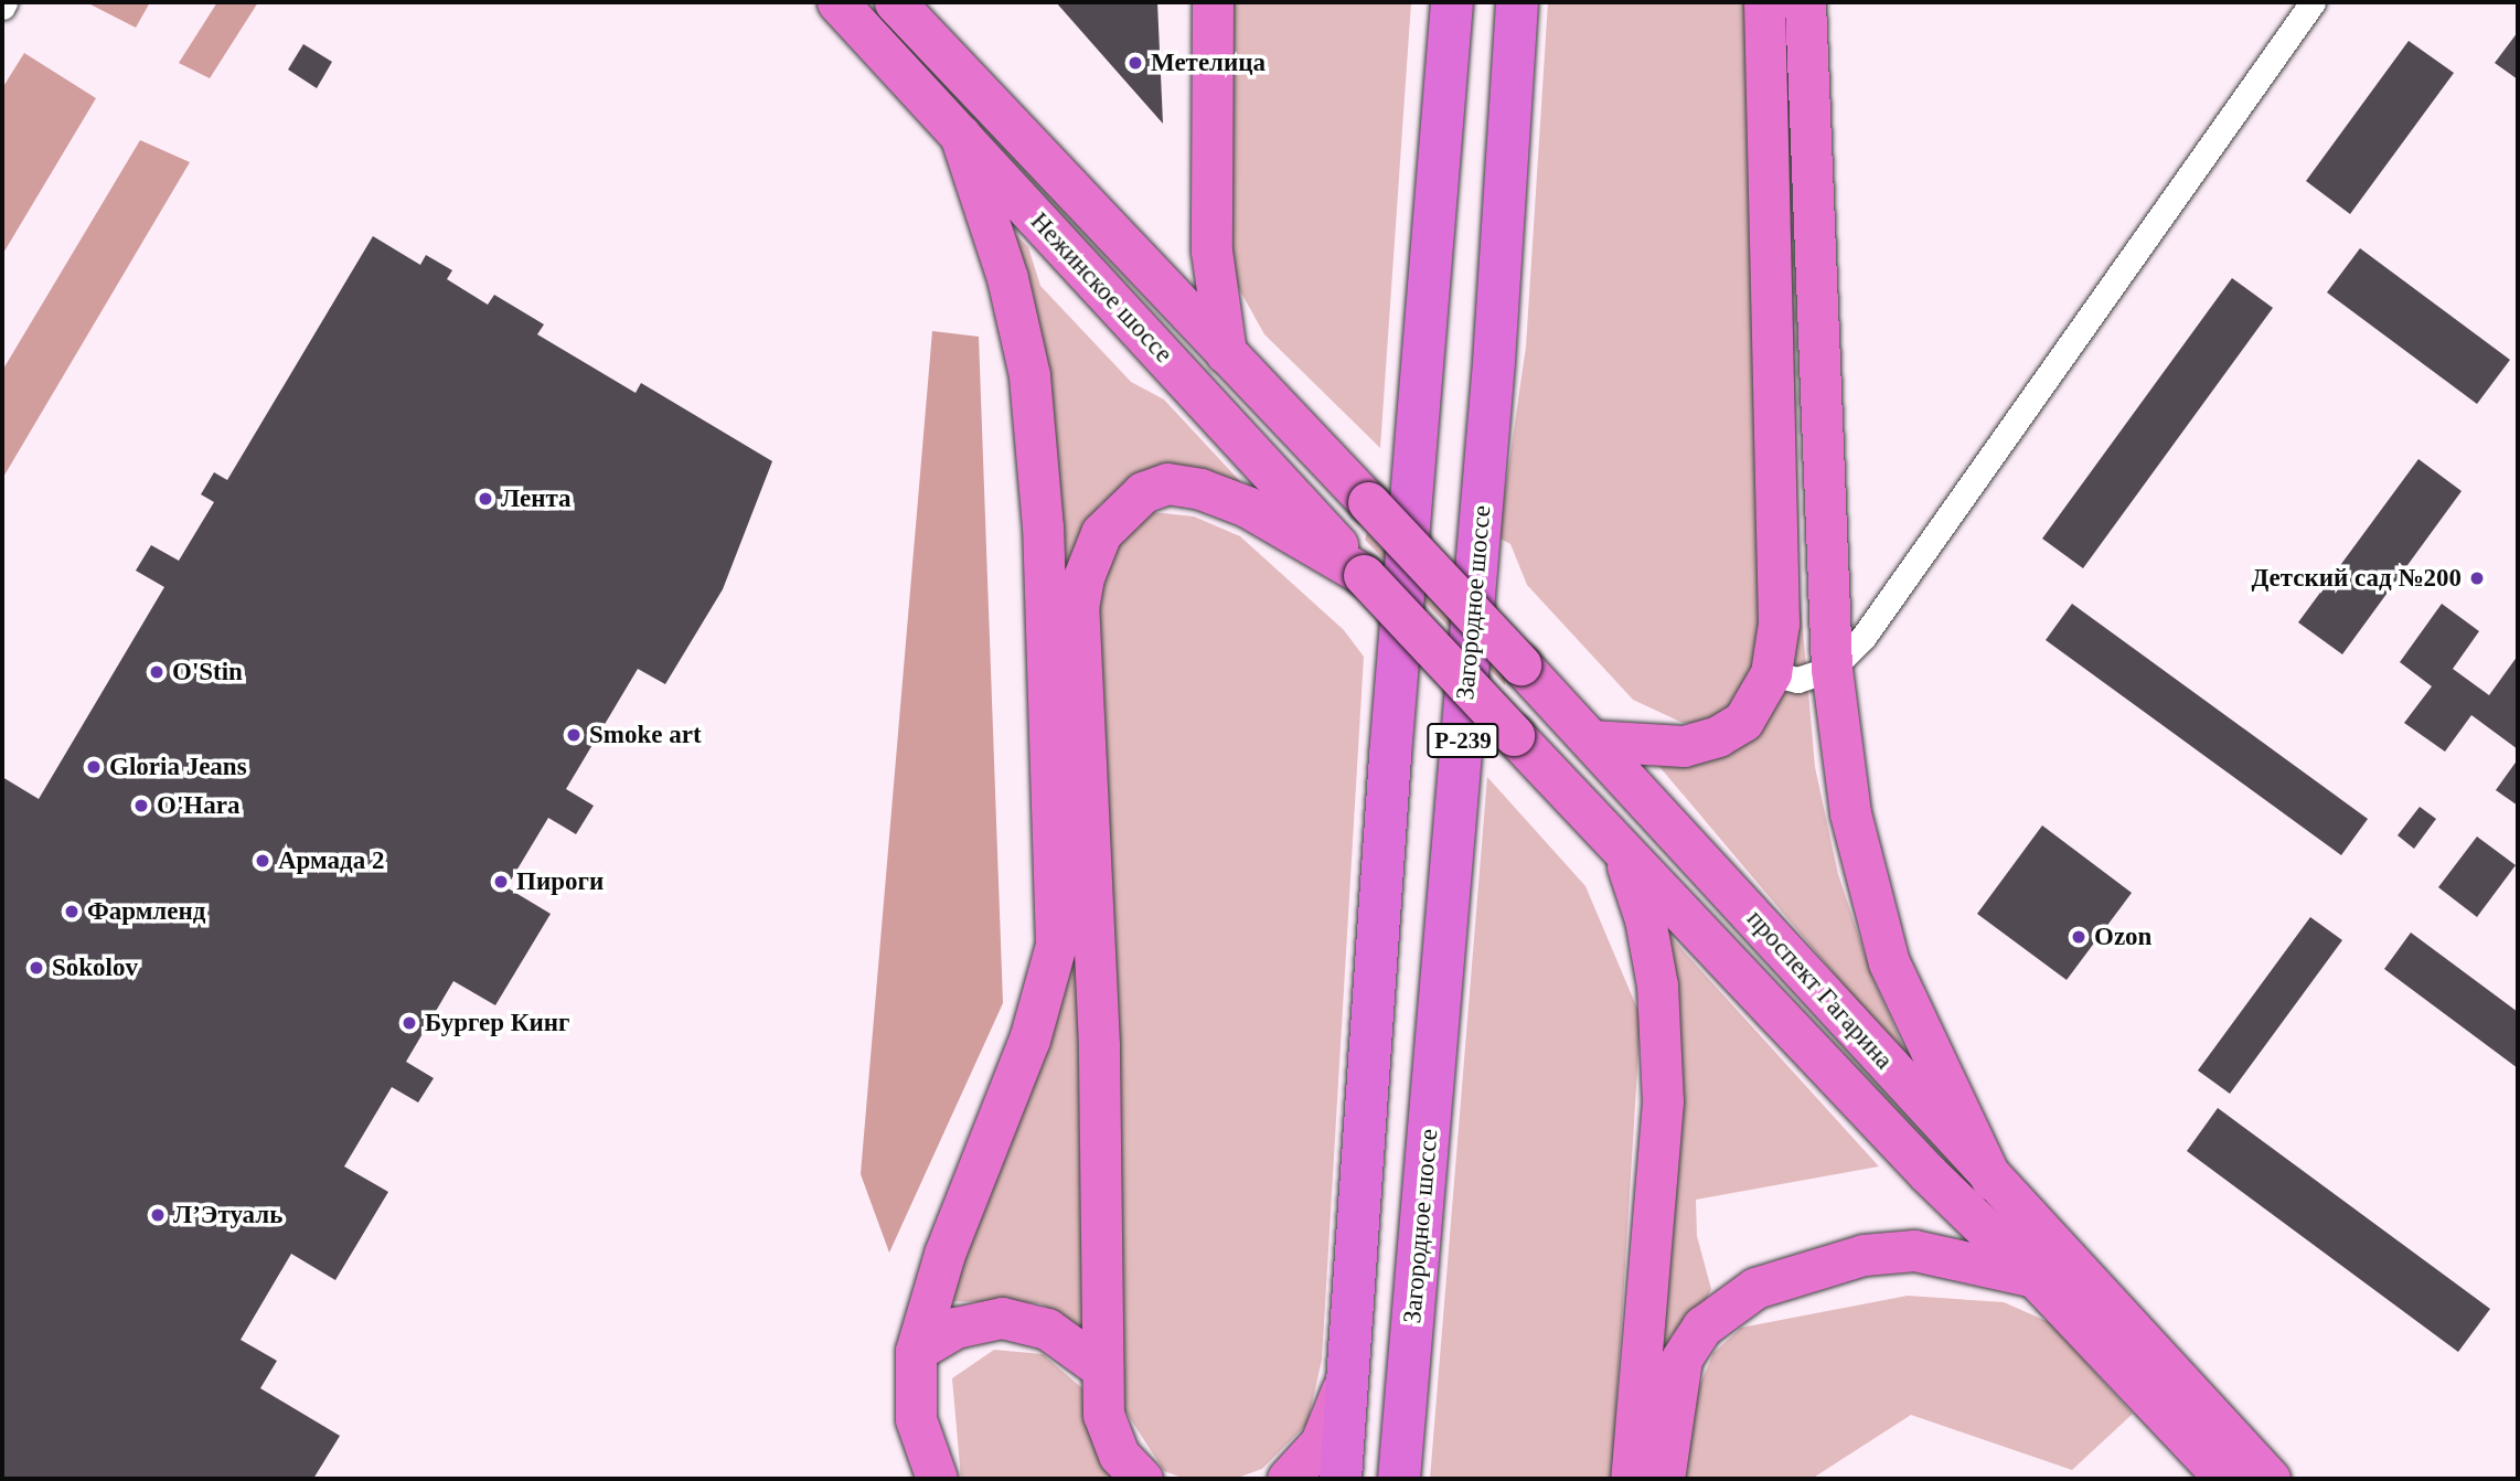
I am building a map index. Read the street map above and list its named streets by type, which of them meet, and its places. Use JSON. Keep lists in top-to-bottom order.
{
  "streets": {
    "highway": ["Загородное шоссе", "Р-239"],
    "main road": ["Нежинское шоссе", "проспект Гагарина"]
  },
  "crossings": [
    ["Нежинское шоссе", "проспект Гагарина"]
  ],
  "places": [
    "Метелица",
    "Лента",
    "Детский сад №200",
    "O'Stin",
    "Smoke art",
    "Gloria Jeans",
    "O'Hara",
    "Армада 2",
    "Пироги",
    "Фармленд",
    "Ozon",
    "Sokolov",
    "Бургер Кинг",
    "Л’Этуаль"
  ]
}
